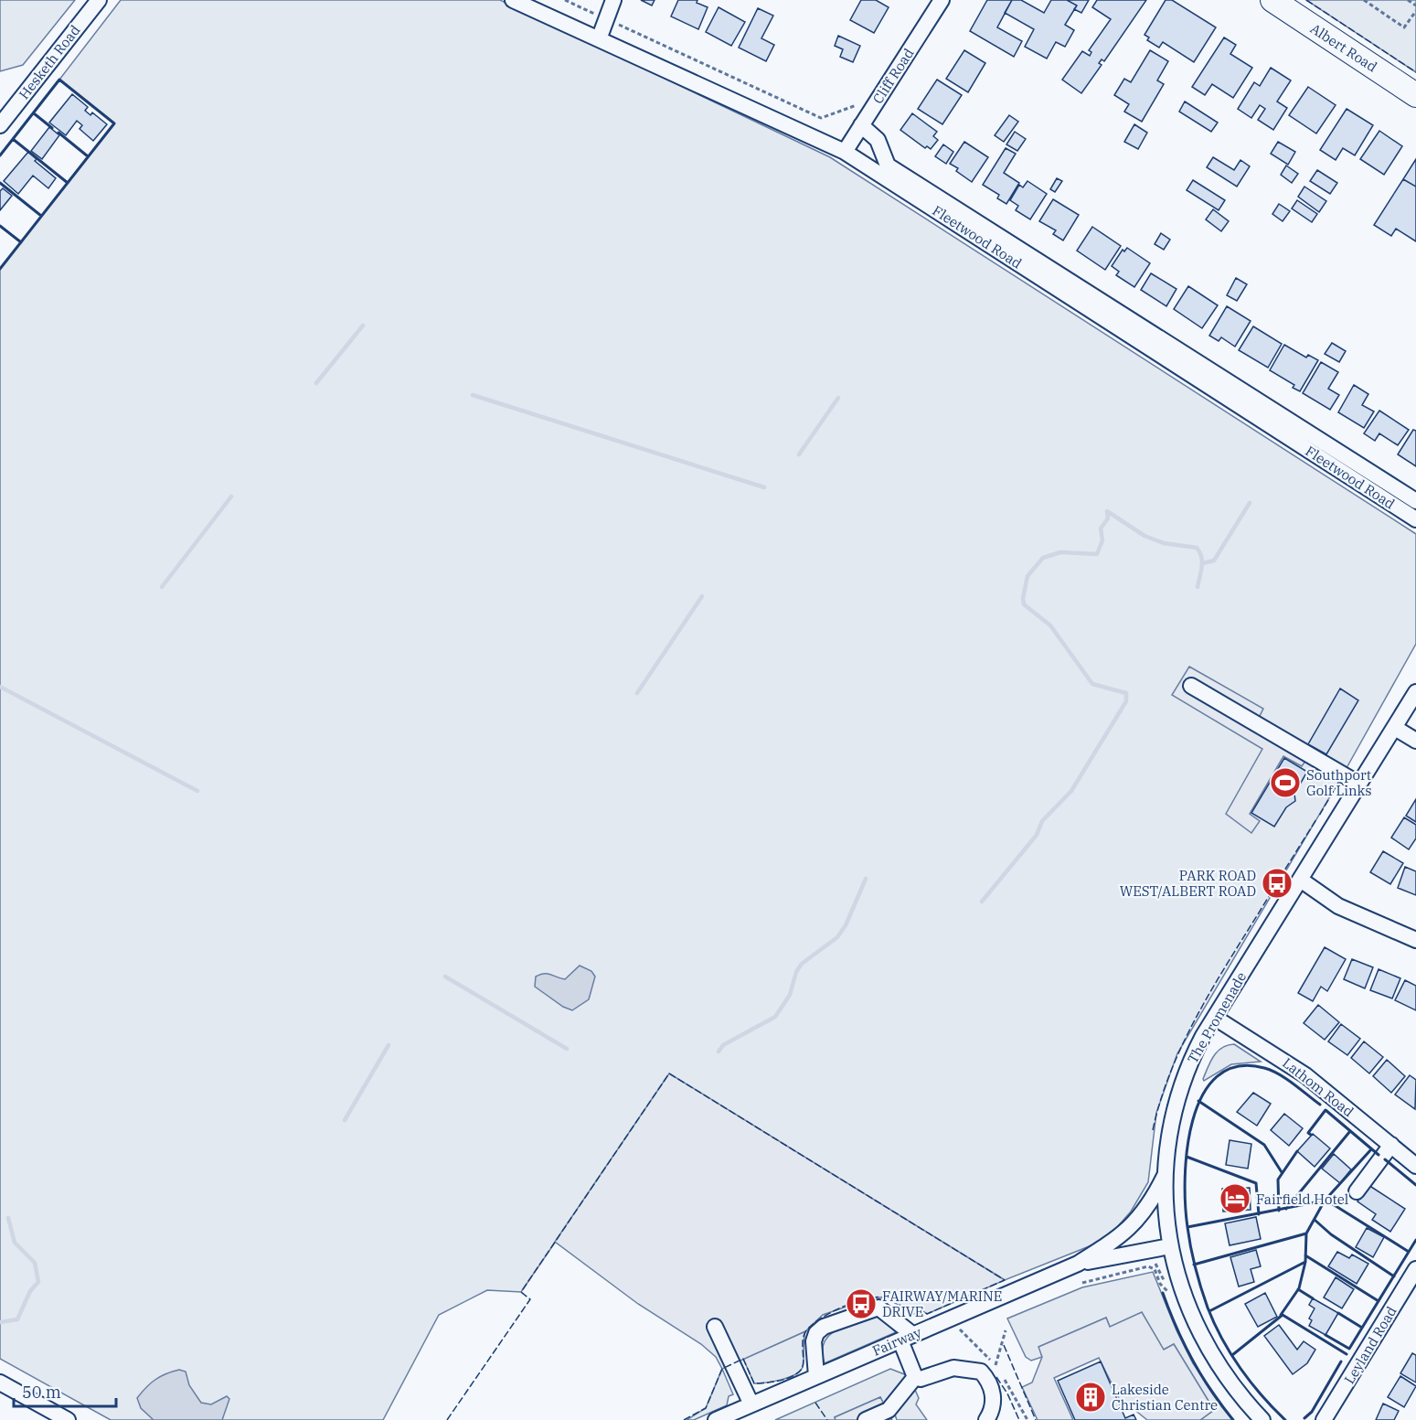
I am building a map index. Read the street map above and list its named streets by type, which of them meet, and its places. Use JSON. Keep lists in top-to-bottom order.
{
  "streets": {
    "highway": ["Albert Road"],
    "street": [
      "Hesketh Road",
      "Cliff Road",
      "Fleetwood Road",
      "The Promenade",
      "Lathom Road",
      "Fairway",
      "Leyland Road"
    ]
  },
  "crossings": [
    ["Cliff Road", "Fleetwood Road"],
    ["The Promenade", "Lathom Road"],
    ["The Promenade", "Fairway"]
  ],
  "places": {
    "sports": ["Southport Golf Links"],
    "bus stop": ["PARK ROAD WEST/ALBERT ROAD", "FAIRWAY/MARINE DRIVE"],
    "hotel": ["Fairfield Hotel"],
    "building": ["Lakeside Christian Centre"]
  },
  "scale_bar": "50 m"
}
